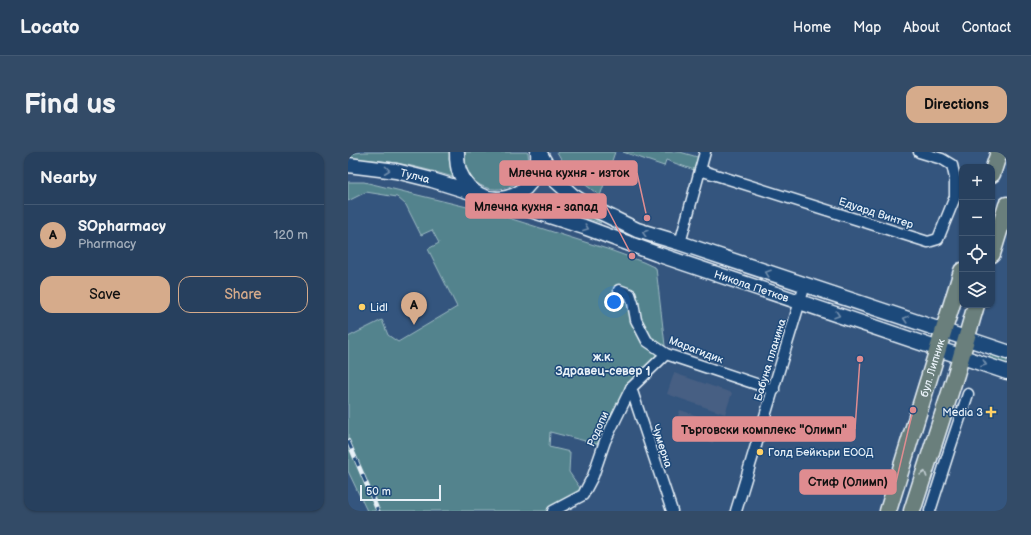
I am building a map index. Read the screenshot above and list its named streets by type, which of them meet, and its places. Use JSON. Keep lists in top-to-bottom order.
{
  "streets": {
    "main road": ["Тулча", "Никола Петков", "бул. Липник"],
    "street": [
      "Едуард Винтер",
      "Марагидик",
      "Бабуна планина",
      "Родопи",
      "Чумерна"
    ]
  },
  "crossings": [
    ["Тулча", "Никола Петков"],
    ["Никола Петков", "Бабуна планина"],
    ["Никола Петков", "бул. Липник"],
    ["Марагидик", "Бабуна планина"],
    ["Марагидик", "Родопи"],
    ["Родопи", "Чумерна"]
  ],
  "one_way": ["Тулча"],
  "districts": ["ж.к. Здравец-север 1"],
  "places": {
    "other": [
      "Млечна кухня - изток",
      "Млечна кухня - запад",
      "Lidl",
      "Търговски комплекс \"Олимп\"",
      "Стиф (Олимп)",
      "Голд Бейкъри ЕООД"
    ],
    "health": ["Media 3"]
  },
  "scale_bar": "50 m",
  "page": {
    "header": "Locato",
    "nav": [
      "Home",
      "Map",
      "About",
      "Contact"
    ],
    "buttons": [
      "Directions",
      ["Save", "Share"]
    ],
    "title": "Find us",
    "heading": "Nearby",
    "map_buttons": ["+", "−"],
    "list": [
      {
        "mark": "A",
        "name": "SOpharmacy",
        "note": "Pharmacy",
        "value": "120 m"
      }
    ],
    "pins": "A",
    "scale": "50 m"
  }
}
